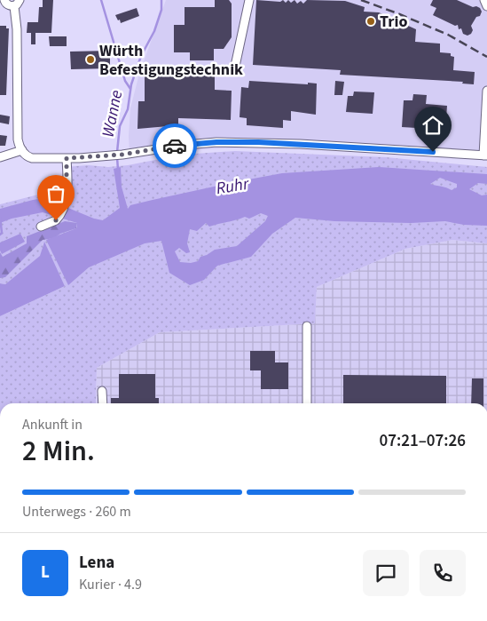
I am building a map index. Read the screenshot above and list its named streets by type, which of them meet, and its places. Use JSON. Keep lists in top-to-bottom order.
{
  "water": ["Wanne", "Ruhr"],
  "places": ["Trio", "Würth Befestigungstechnik"],
  "page": {
    "heading": ["2 Min.", "Ankunft in", "07:21–07:26"],
    "panel": ["Lena", "Kurier · 4.9"],
    "bar": "Unterwegs · 260 m",
    "round": "L"
  }
}
